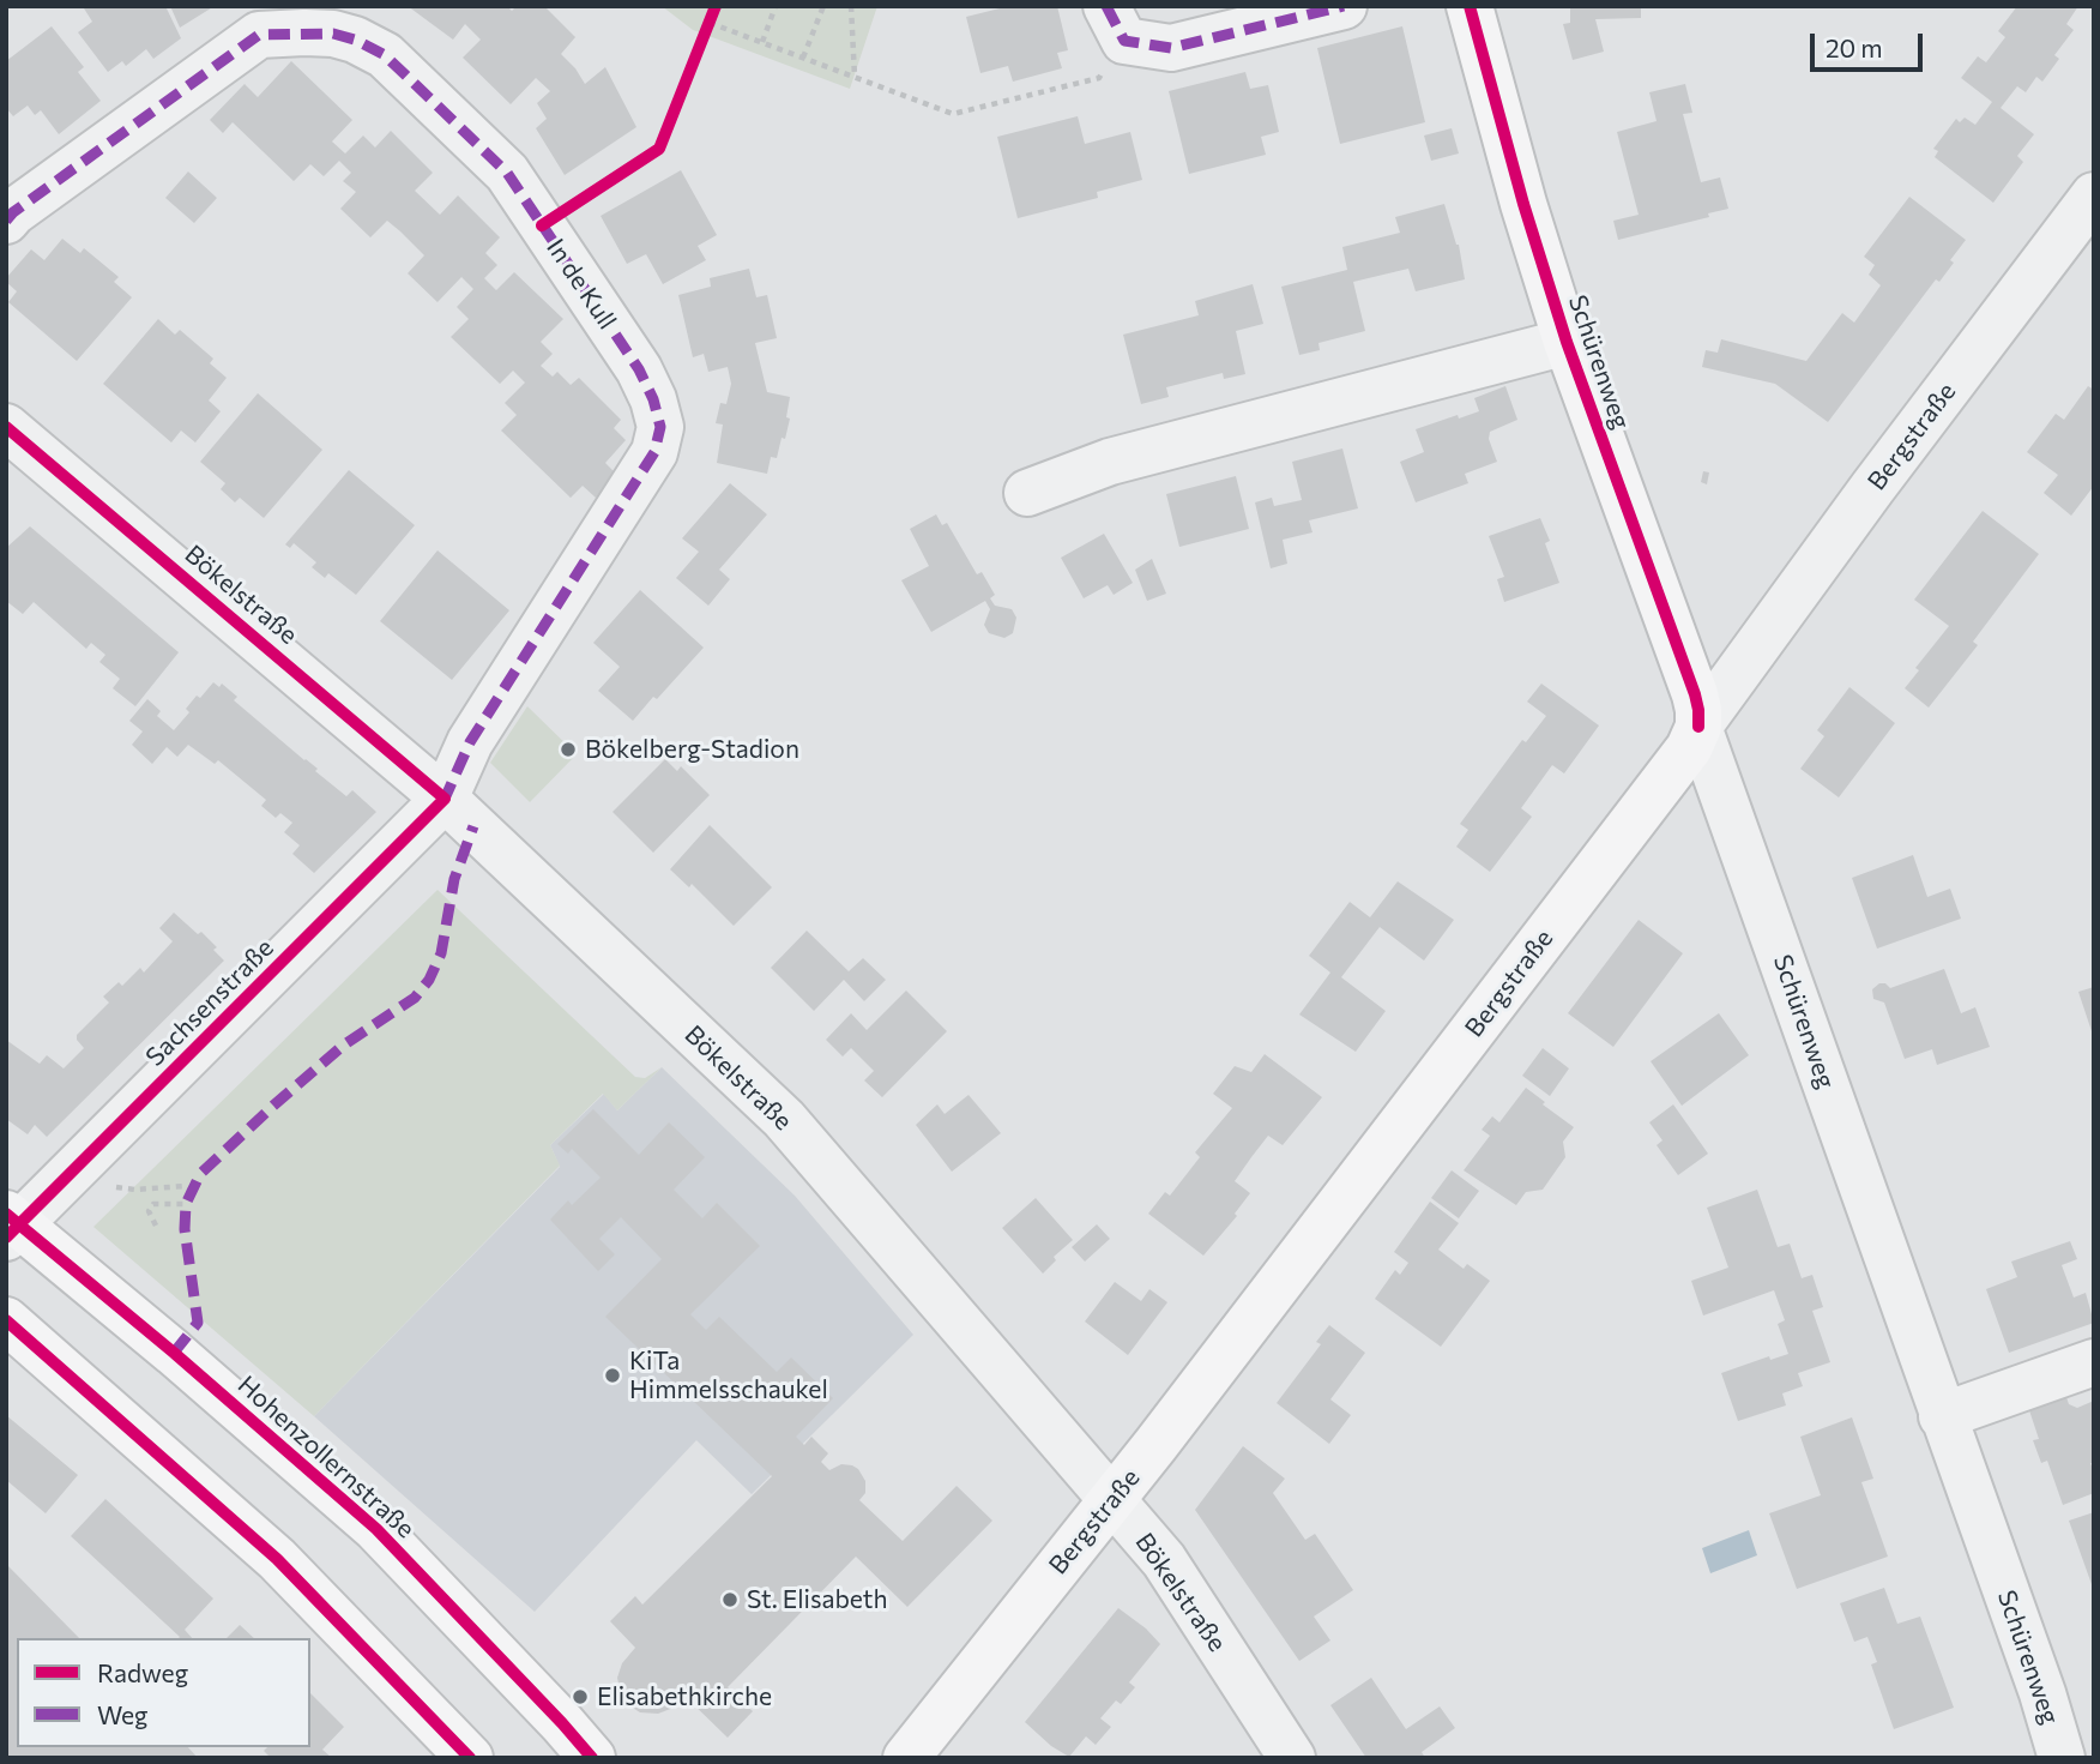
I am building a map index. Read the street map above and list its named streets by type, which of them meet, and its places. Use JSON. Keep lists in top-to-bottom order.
{
  "streets": {
    "main road": ["Schürenweg", "Bergstraße", "Hohenzollernstraße"],
    "street": ["In de Kull", "Bökelstraße", "Sachsenstraße"]
  },
  "crossings": [
    ["In de Kull", "Bökelstraße"],
    ["In de Kull", "Sachsenstraße"],
    ["Schürenweg", "Bergstraße"],
    ["Bergstraße", "Bökelstraße"],
    ["Bökelstraße", "Sachsenstraße"],
    ["Sachsenstraße", "Hohenzollernstraße"]
  ],
  "places": [
    "Bökelberg-Stadion",
    "KiTa Himmelsschaukel",
    "St. Elisabeth",
    "Elisabethkirche"
  ],
  "legend": ["Radweg", "Weg"],
  "scale_bar": "20 m"
}
